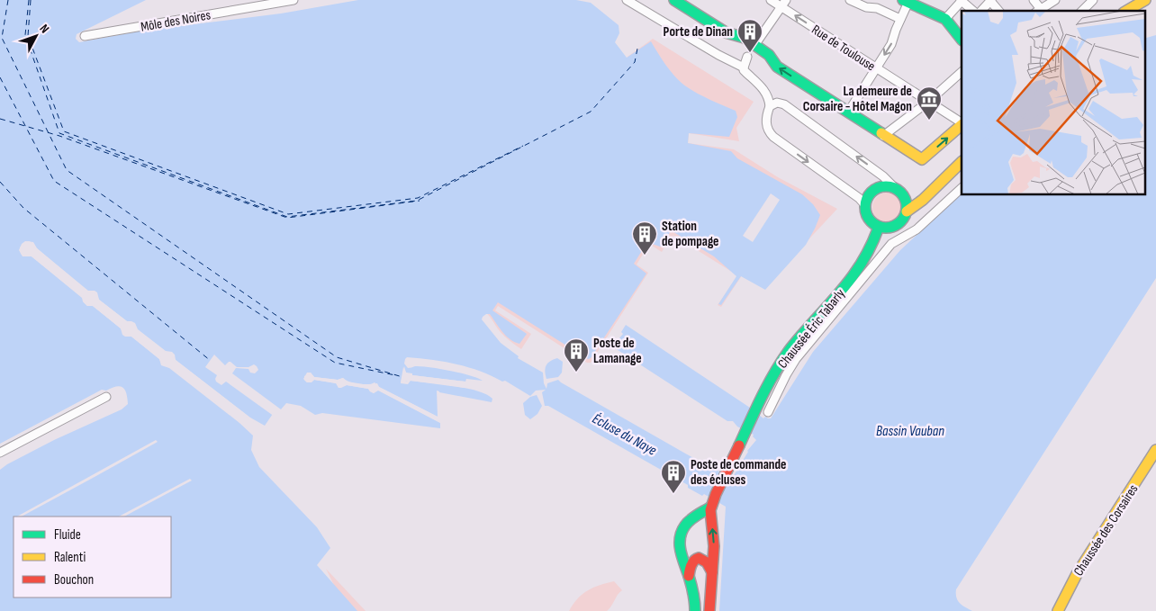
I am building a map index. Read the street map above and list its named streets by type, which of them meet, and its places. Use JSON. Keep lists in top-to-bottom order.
{
  "streets": {
    "main road": ["Chaussée Éric Tabarly", "Chaussée des Corsaires"],
    "street": ["Môle des Noires", "Rue de Toulouse"]
  },
  "water": ["Bassin Vauban", "Écluse du Naye"],
  "places": {
    "building": [
      "Porte de Dinan",
      "Station de pompage",
      "Poste de Lamanage",
      "Poste de commande des écluses"
    ],
    "museum": ["La demeure de Corsaire - Hôtel Magon"]
  },
  "legend": ["Fluide", "Ralenti", "Bouchon"],
  "north": "top right"
}
